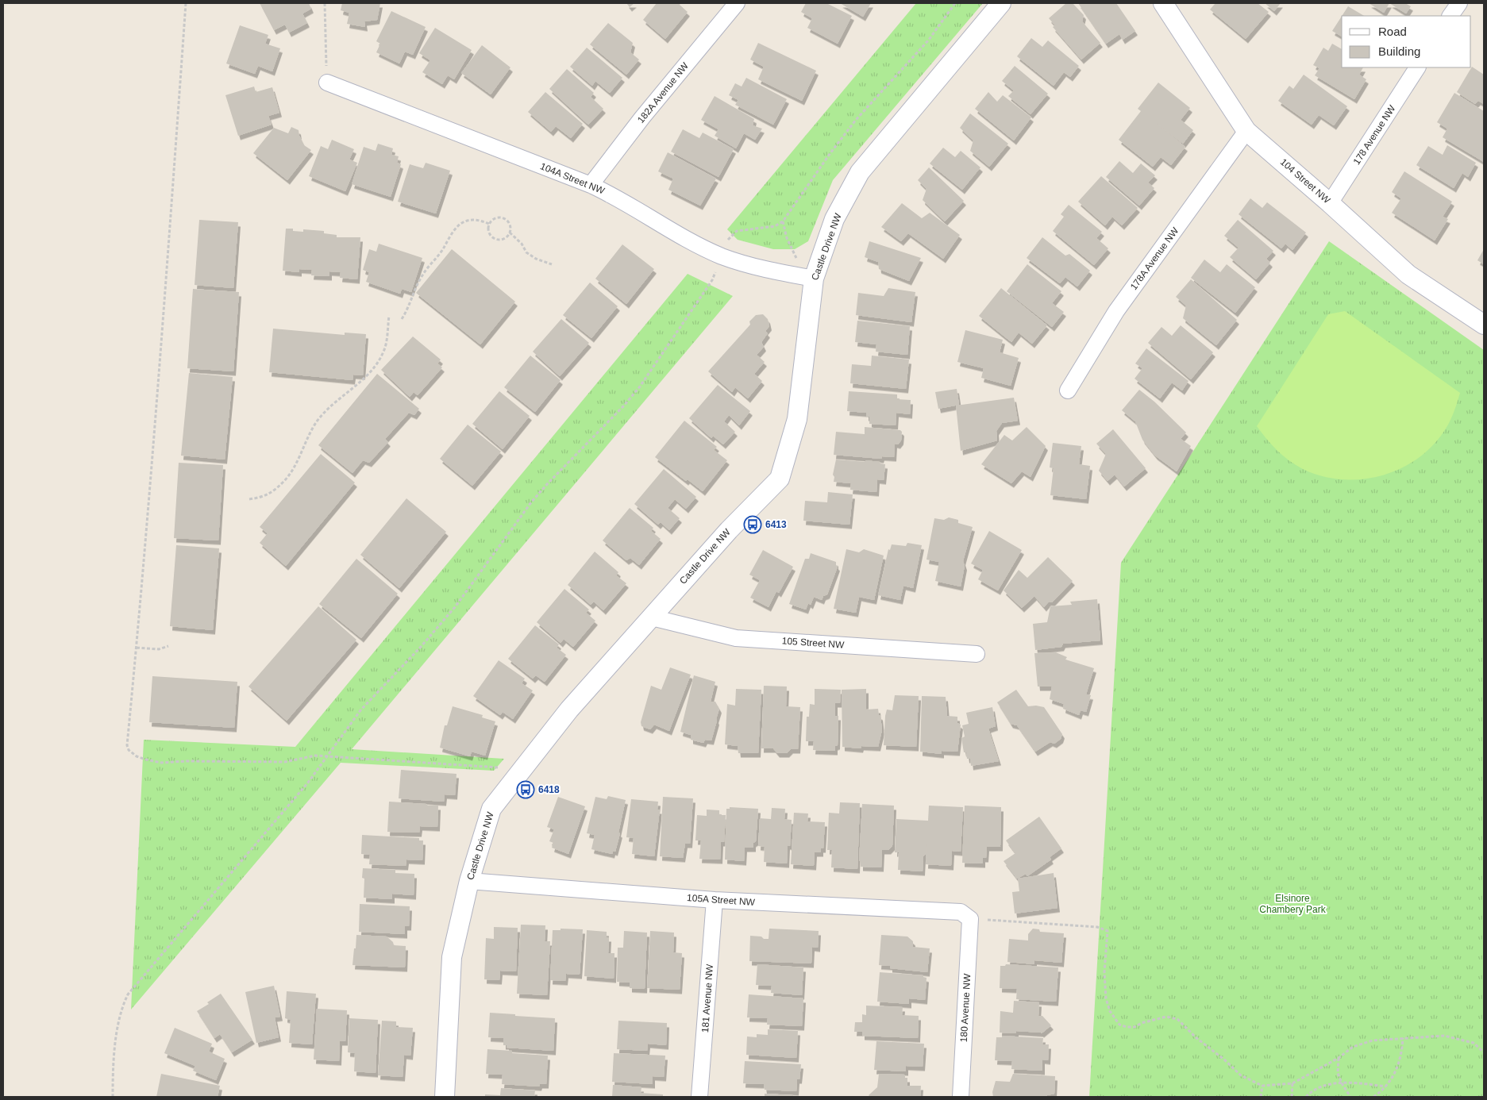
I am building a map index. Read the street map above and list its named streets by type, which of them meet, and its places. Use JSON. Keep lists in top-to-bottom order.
{
  "streets": {
    "street": [
      "182A Avenue NW",
      "178 Avenue NW",
      "104A Street NW",
      "104 Street NW",
      "Castle Drive NW",
      "178A Avenue NW",
      "105 Street NW",
      "105A Street NW",
      "181 Avenue NW",
      "180 Avenue NW"
    ]
  },
  "crossings": [
    ["182A Avenue NW", "104A Street NW"],
    ["178 Avenue NW", "104 Street NW"],
    ["104A Street NW", "Castle Drive NW"],
    ["104 Street NW", "178A Avenue NW"],
    ["Castle Drive NW", "105 Street NW"],
    ["Castle Drive NW", "105A Street NW"],
    ["105A Street NW", "181 Avenue NW"],
    ["105A Street NW", "180 Avenue NW"]
  ],
  "parks": ["Elsinore Chambery Park"],
  "places": {
    "bus stop": ["6413", "6418"]
  },
  "legend": ["Road", "Building"]
}
